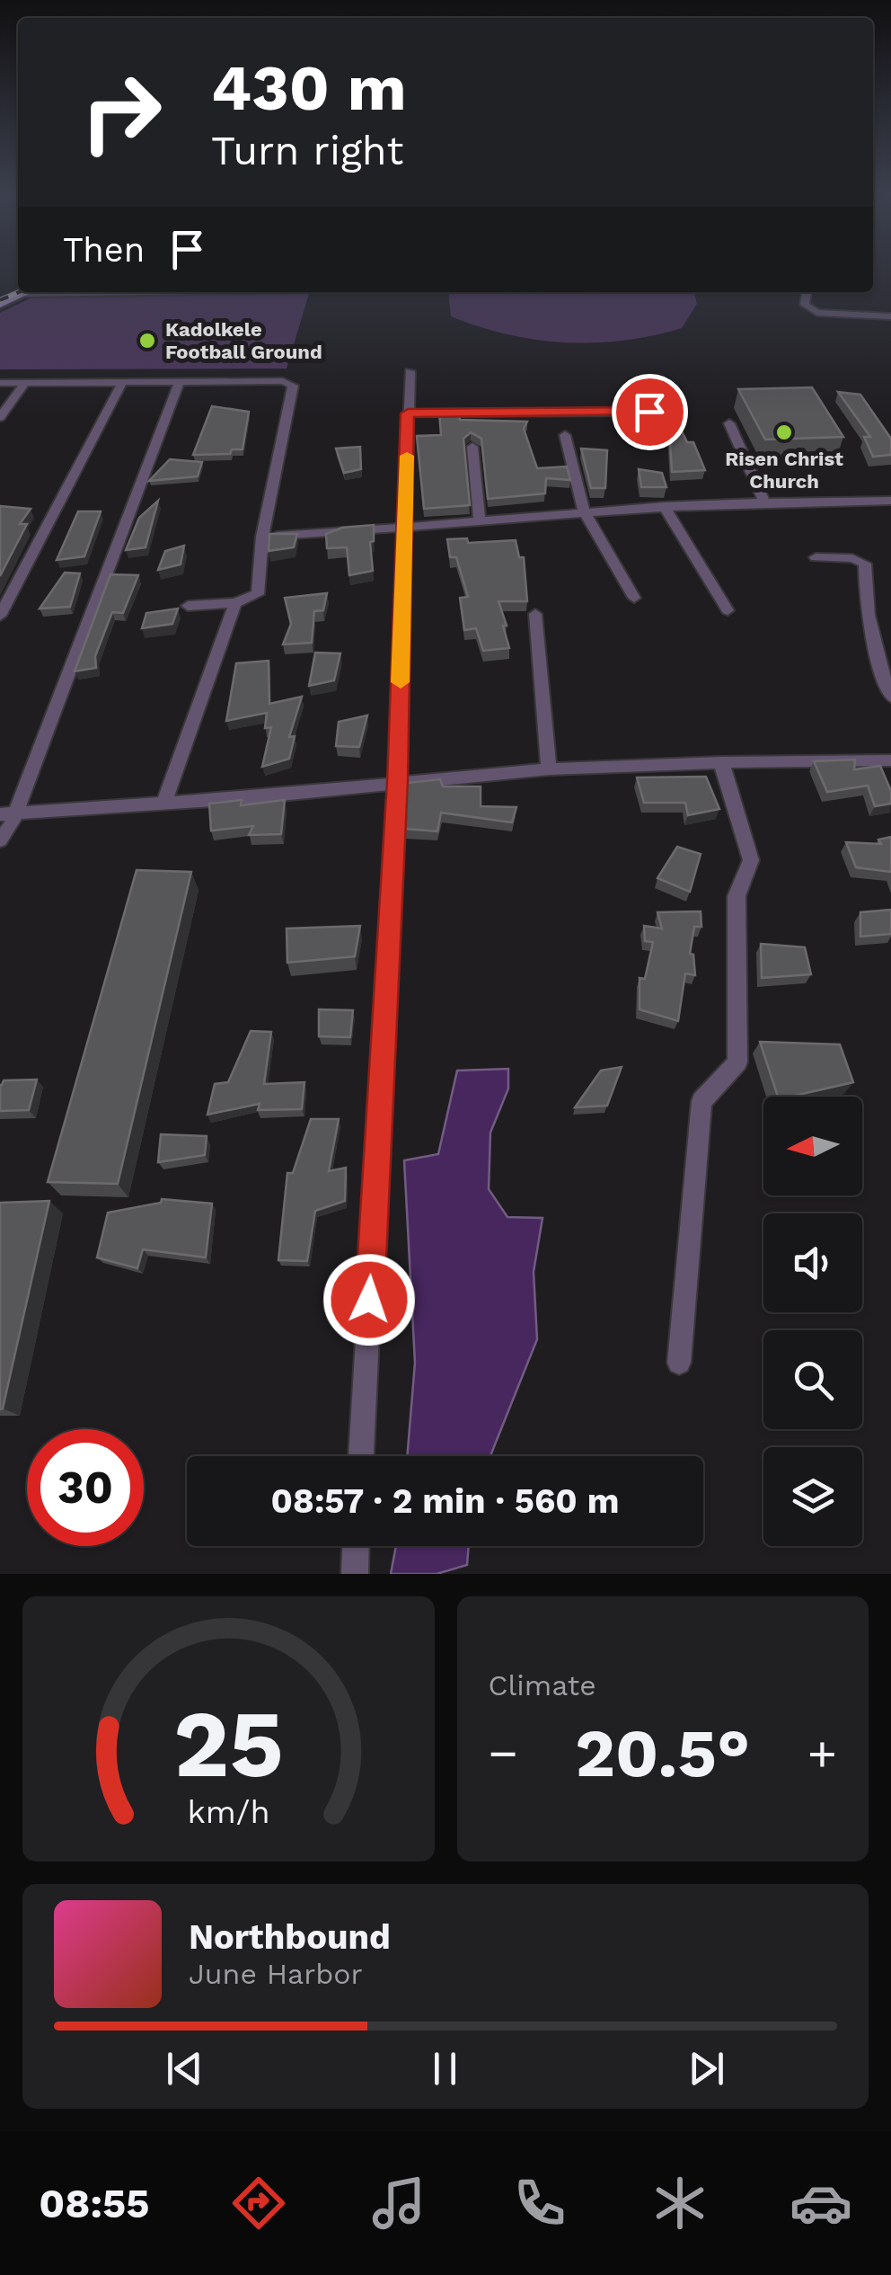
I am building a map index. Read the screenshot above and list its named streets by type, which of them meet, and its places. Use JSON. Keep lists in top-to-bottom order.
{
  "places": ["Kadolkele Football Ground", "Risen Christ Church"],
  "north": "left",
  "page": {
    "turn": ["430 m", "Turn right"],
    "then": "Then",
    "limit": "30",
    "trip": "08:57 · 2 min · 560 m",
    "tile": "Climate",
    "heat": ["−", "20.5°", "+"],
    "song": ["Northbound", "June Harbor"],
    "tabs": "08:55",
    "gauge": ["25", "km/h"]
  }
}
